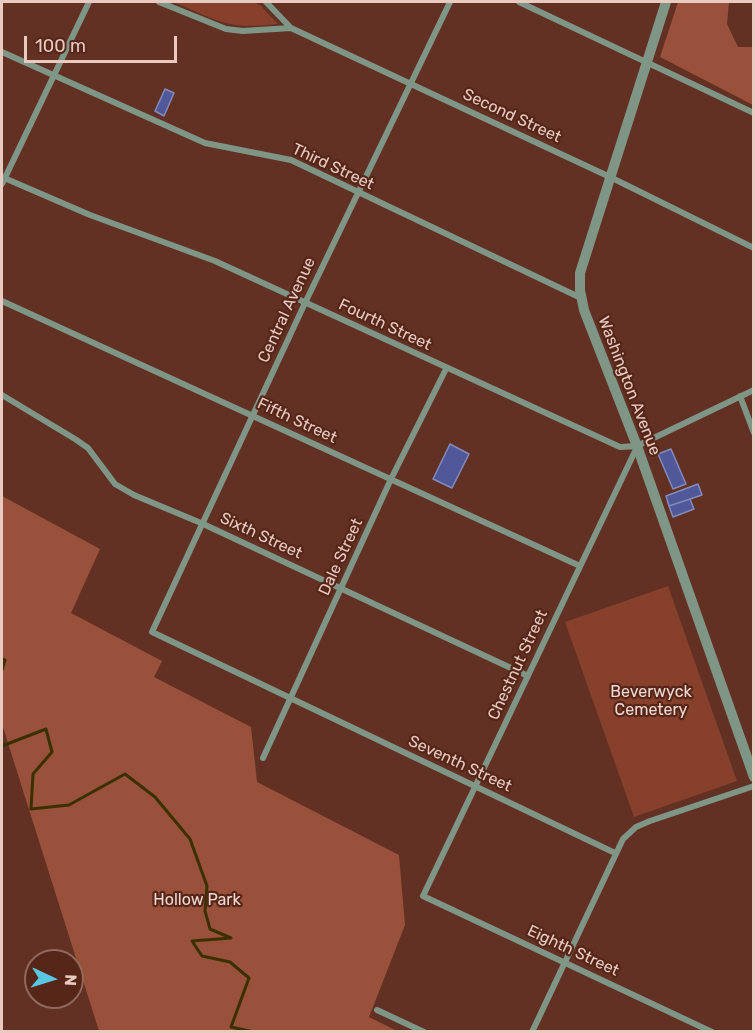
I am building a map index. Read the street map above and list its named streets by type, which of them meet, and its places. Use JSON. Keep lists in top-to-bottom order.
{
  "streets": {
    "street": [
      "Second Street",
      "Third Street",
      "Central Avenue",
      "Fourth Street",
      "Washington Avenue",
      "Fifth Street",
      "Sixth Street",
      "Dale Street",
      "Chestnut Street",
      "Seventh Street",
      "Eighth Street"
    ]
  },
  "crossings": [
    ["Second Street", "Central Avenue"],
    ["Second Street", "Washington Avenue"],
    ["Third Street", "Central Avenue"],
    ["Third Street", "Washington Avenue"],
    ["Central Avenue", "Fourth Street"],
    ["Central Avenue", "Fifth Street"],
    ["Central Avenue", "Sixth Street"],
    ["Central Avenue", "Seventh Street"],
    ["Fourth Street", "Washington Avenue"],
    ["Fourth Street", "Dale Street"],
    ["Fourth Street", "Chestnut Street"],
    ["Washington Avenue", "Chestnut Street"],
    ["Fifth Street", "Dale Street"],
    ["Fifth Street", "Chestnut Street"],
    ["Sixth Street", "Dale Street"],
    ["Sixth Street", "Chestnut Street"],
    ["Dale Street", "Seventh Street"],
    ["Chestnut Street", "Seventh Street"],
    ["Chestnut Street", "Eighth Street"]
  ],
  "parks": ["Beverwyck Cemetery", "Hollow Park"],
  "scale_bar": "100 m",
  "north": "right"
}
